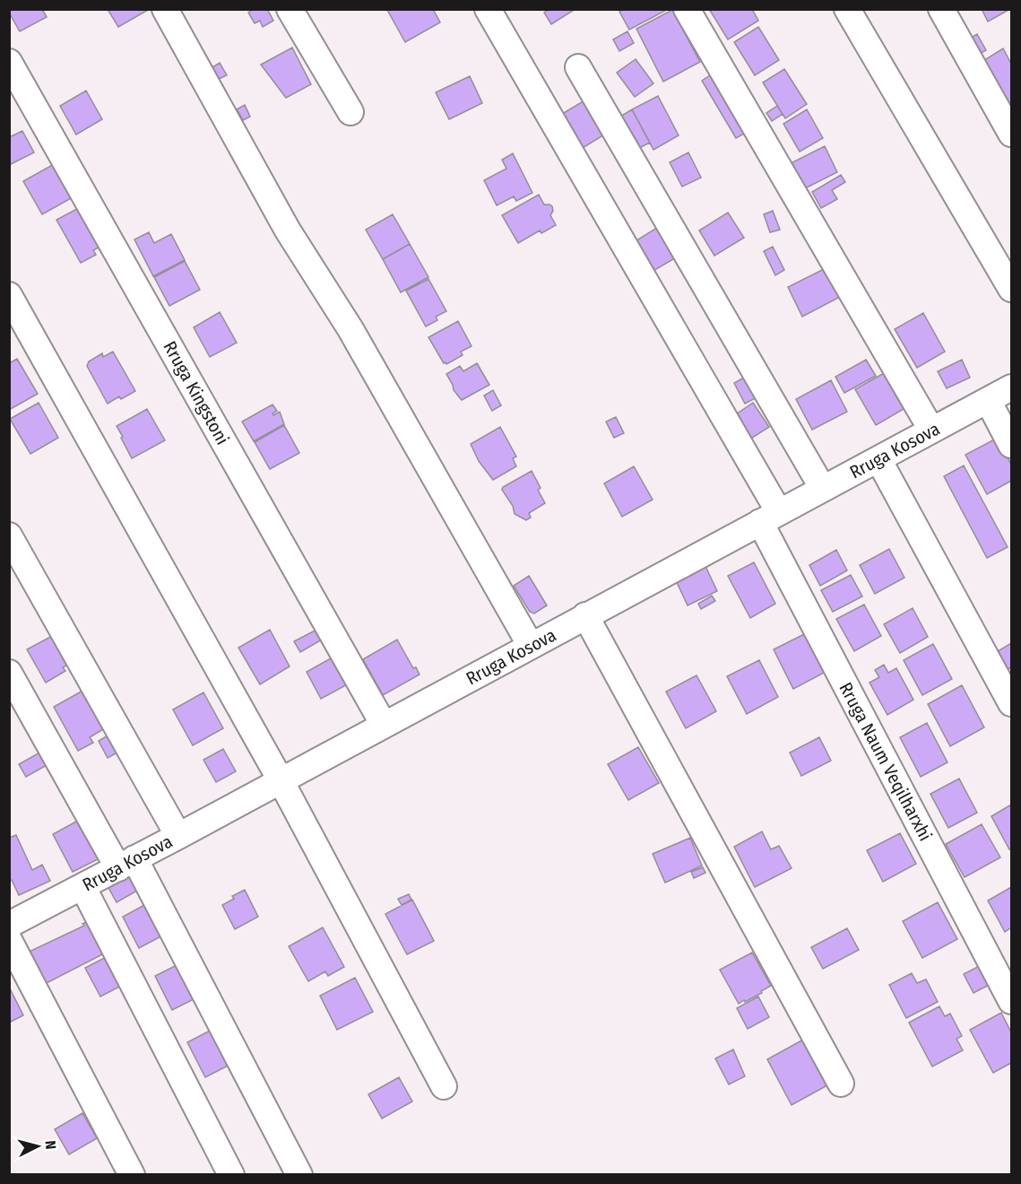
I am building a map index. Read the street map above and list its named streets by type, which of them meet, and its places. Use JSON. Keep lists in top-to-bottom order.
{
  "streets": {
    "street": ["Rruga Kingstoni", "Rruga Kosova", "Rruga Naum Veqilharxhi"]
  },
  "crossings": [
    ["Rruga Kingstoni", "Rruga Kosova"],
    ["Rruga Kosova", "Rruga Naum Veqilharxhi"]
  ],
  "north": "right"
}
